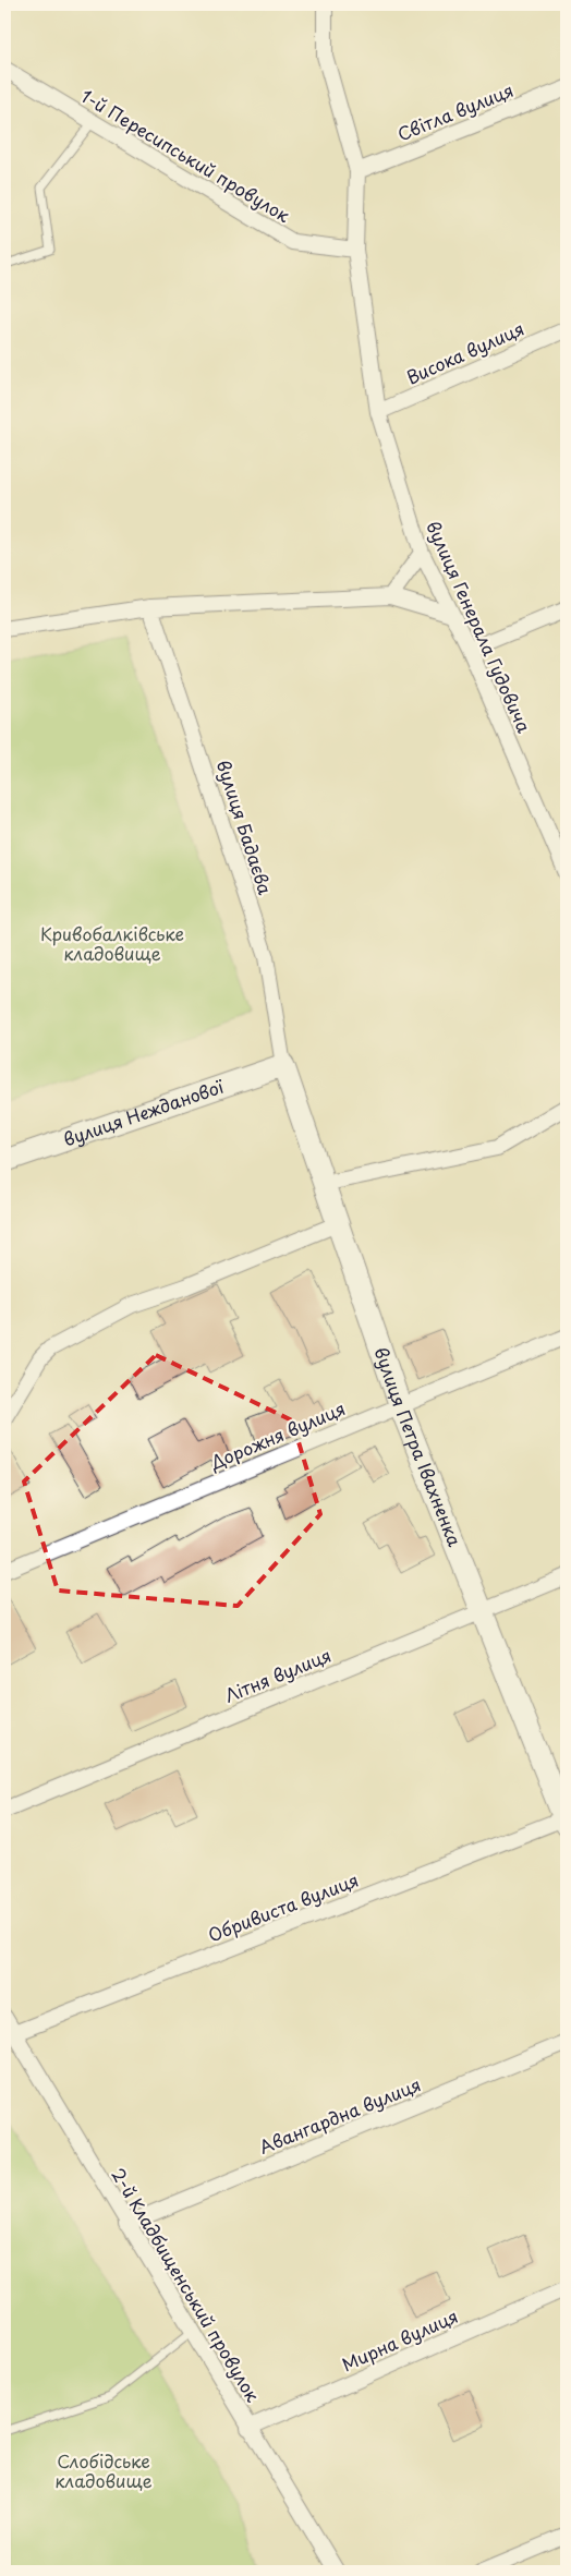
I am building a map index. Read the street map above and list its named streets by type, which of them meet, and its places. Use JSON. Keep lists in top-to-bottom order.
{
  "streets": {
    "street": [
      "Світла вулиця",
      "1-й Пересипський провулок",
      "Висока вулиця",
      "вулиця Генерала Гудовича",
      "вулиця Бадаєва",
      "вулиця Нежданової",
      "Дорожня вулиця",
      "вулиця Петра Івахненка",
      "Літня вулиця",
      "Обривиста вулиця",
      "Авангардна вулиця",
      "2-й Кладбищенський провулок",
      "Мирна вулиця"
    ]
  },
  "crossings": [
    ["Світла вулиця", "вулиця Генерала Гудовича"],
    ["1-й Пересипський провулок", "вулиця Генерала Гудовича"],
    ["Висока вулиця", "вулиця Генерала Гудовича"],
    ["вулиця Бадаєва", "вулиця Нежданової"],
    ["вулиця Бадаєва", "вулиця Петра Івахненка"],
    ["вулиця Нежданової", "вулиця Петра Івахненка"],
    ["Дорожня вулиця", "вулиця Петра Івахненка"],
    ["вулиця Петра Івахненка", "Літня вулиця"],
    ["вулиця Петра Івахненка", "Обривиста вулиця"],
    ["Обривиста вулиця", "2-й Кладбищенський провулок"],
    ["Авангардна вулиця", "2-й Кладбищенський провулок"],
    ["2-й Кладбищенський провулок", "Мирна вулиця"]
  ],
  "parks": ["Кривобалківське кладовище", "Слобідське кладовище"]
}
